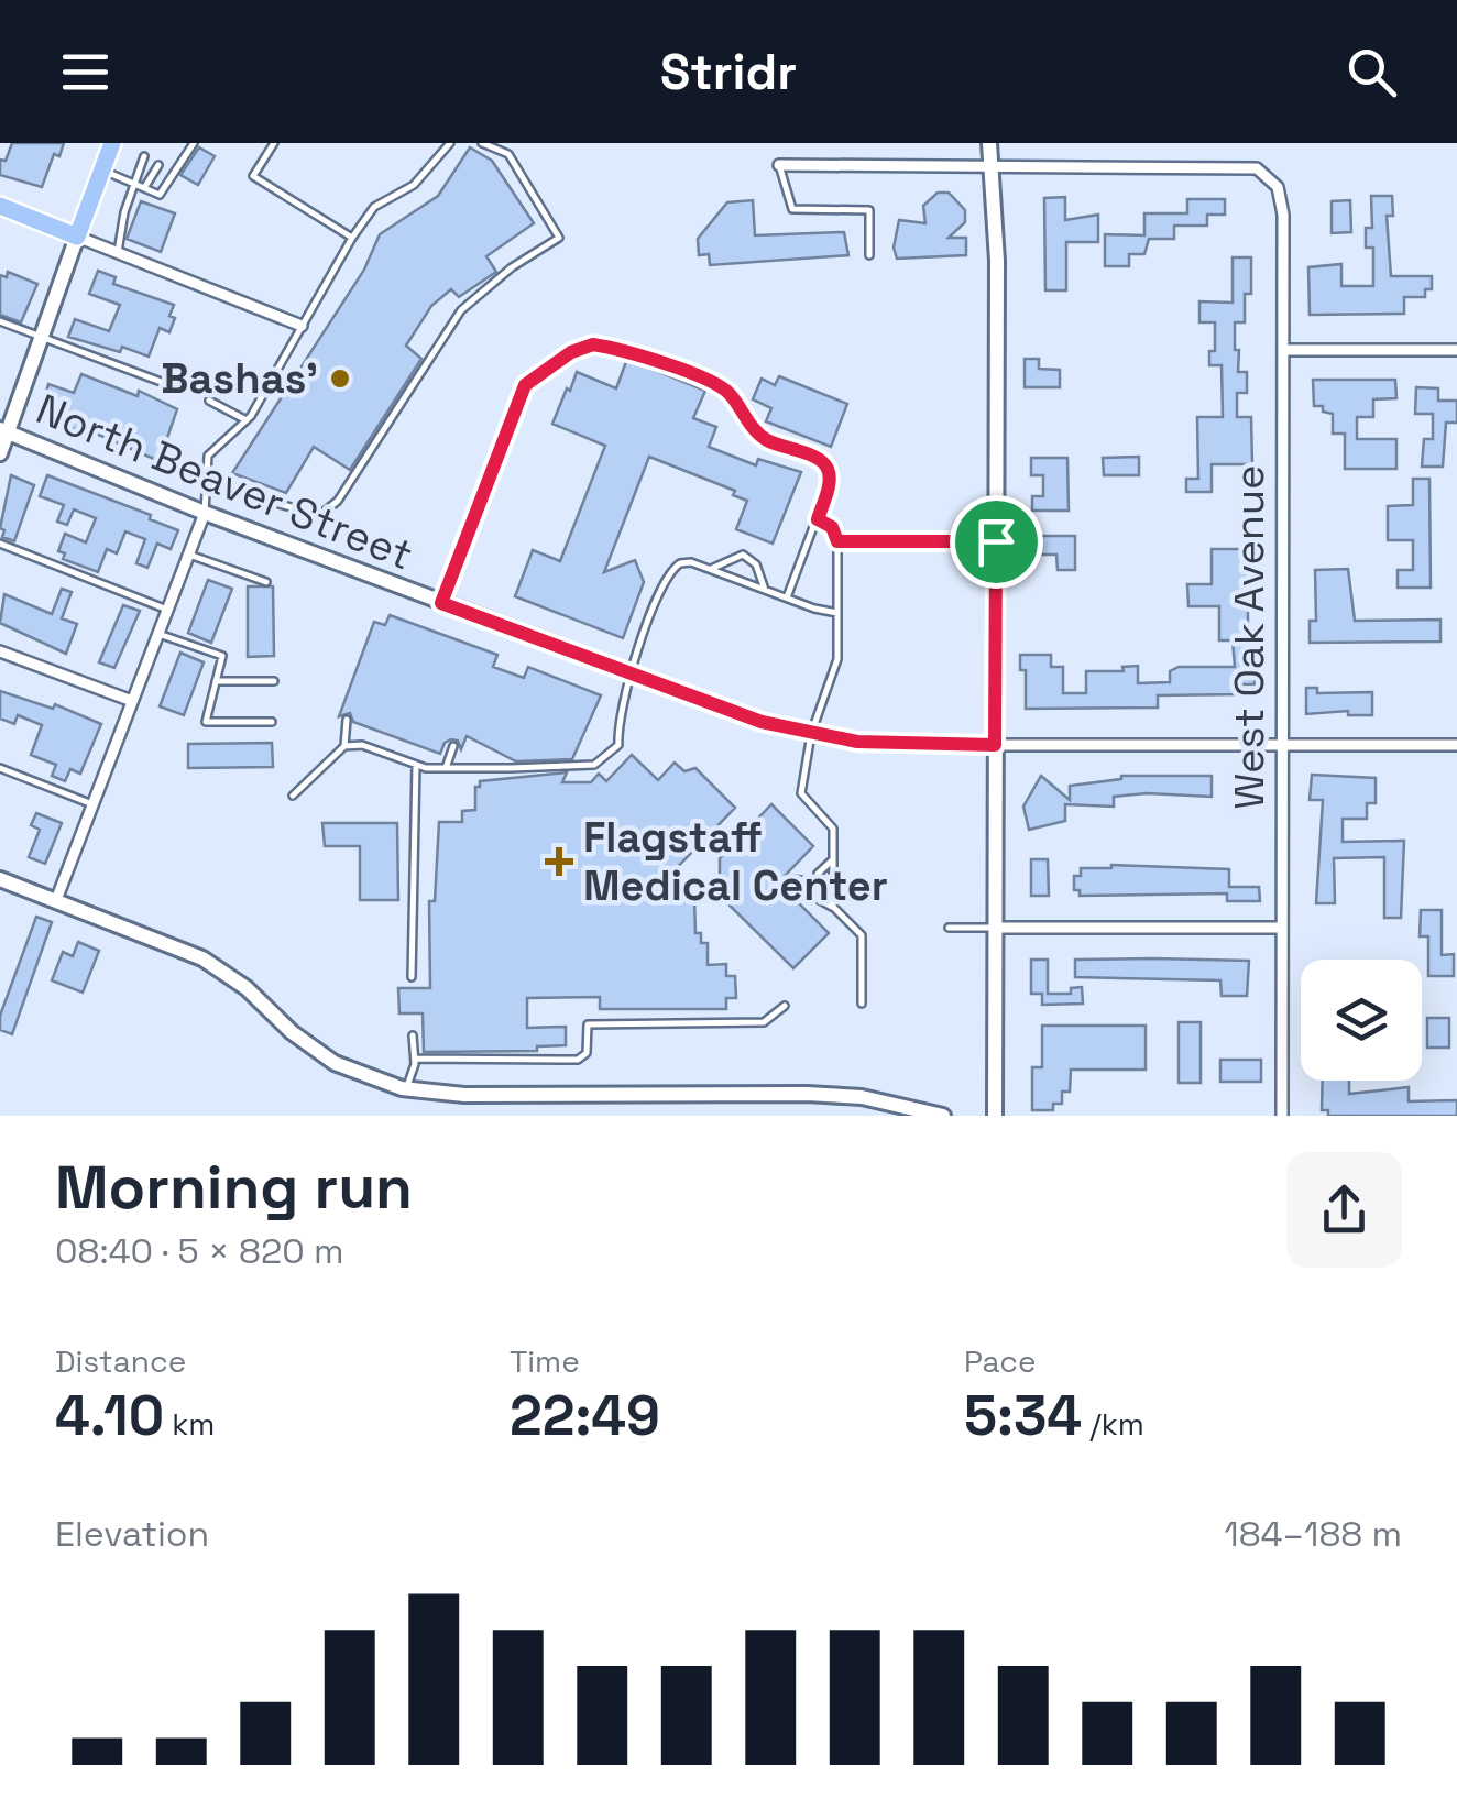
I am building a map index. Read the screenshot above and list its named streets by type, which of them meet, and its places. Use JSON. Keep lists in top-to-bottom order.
{
  "streets": {
    "street": ["North Beaver Street", "West Oak Avenue"]
  },
  "crossings": [
    ["North Beaver Street", "West Oak Avenue"]
  ],
  "places": {
    "other": ["Bashas’"],
    "health": ["Flagstaff Medical Center"]
  },
  "page": {
    "header": "Stridr",
    "heading": ["Morning run", "08:40 · 5 × 820 m"],
    "stats": [
      ["Distance", "4.10 km"],
      ["Time", "22:49"],
      ["Pace", "5:34 /km"]
    ],
    "chart": ["Elevation", "184–188 m"]
  }
}
